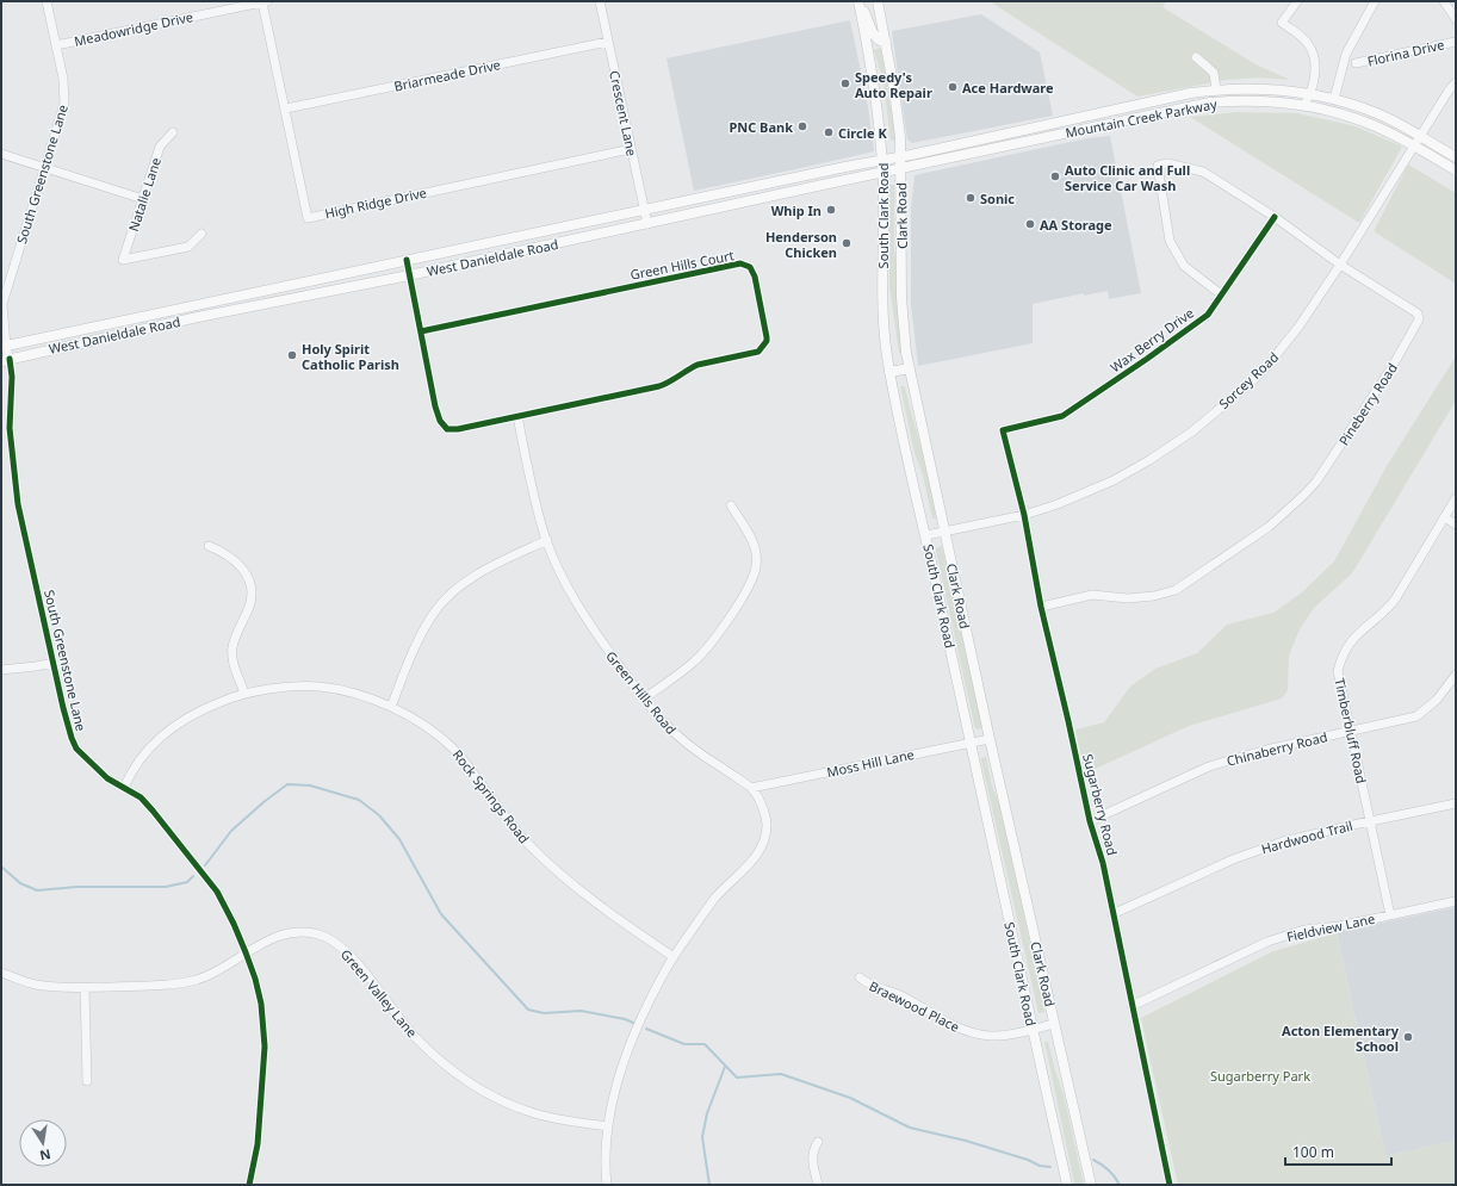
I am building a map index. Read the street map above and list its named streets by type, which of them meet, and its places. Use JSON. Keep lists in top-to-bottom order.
{
  "streets": {
    "main road": [
      "Mountain Creek Parkway",
      "South Clark Road",
      "Clark Road",
      "West Danieldale Road"
    ],
    "street": [
      "Meadowridge Drive",
      "Florina Drive",
      "Briarmeade Drive",
      "Crescent Lane",
      "South Greenstone Lane",
      "Natalie Lane",
      "High Ridge Drive",
      "Green Hills Court",
      "Wax Berry Drive",
      "Sorcey Road",
      "Pineberry Road",
      "Green Hills Road",
      "Timberbluff Road",
      "Chinaberry Road",
      "Moss Hill Lane",
      "Rock Springs Road",
      "Sugarberry Road",
      "Hardwood Trail",
      "Fieldview Lane",
      "Green Valley Lane",
      "Braewood Place"
    ]
  },
  "crossings": [
    ["Meadowridge Drive", "South Greenstone Lane"],
    ["Meadowridge Drive", "High Ridge Drive"],
    ["Briarmeade Drive", "Crescent Lane"],
    ["Briarmeade Drive", "High Ridge Drive"],
    ["Crescent Lane", "High Ridge Drive"],
    ["Crescent Lane", "West Danieldale Road"],
    ["Mountain Creek Parkway", "Clark Road"],
    ["Mountain Creek Parkway", "West Danieldale Road"],
    ["Mountain Creek Parkway", "Sorcey Road"],
    ["South Greenstone Lane", "West Danieldale Road"],
    ["South Greenstone Lane", "Rock Springs Road"],
    ["South Greenstone Lane", "Green Valley Lane"],
    ["South Clark Road", "West Danieldale Road"],
    ["South Clark Road", "Sorcey Road"],
    ["South Clark Road", "Moss Hill Lane"],
    ["South Clark Road", "Braewood Place"],
    ["Clark Road", "West Danieldale Road"],
    ["Clark Road", "Sorcey Road"],
    ["Clark Road", "Moss Hill Lane"],
    ["Clark Road", "Braewood Place"],
    ["West Danieldale Road", "Green Hills Court"],
    ["Green Hills Court", "Green Hills Road"],
    ["Wax Berry Drive", "Pineberry Road"],
    ["Wax Berry Drive", "Sugarberry Road"],
    ["Sorcey Road", "Pineberry Road"],
    ["Sorcey Road", "Sugarberry Road"],
    ["Pineberry Road", "Sugarberry Road"],
    ["Green Hills Road", "Moss Hill Lane"],
    ["Green Hills Road", "Rock Springs Road"],
    ["Green Hills Road", "Green Valley Lane"],
    ["Timberbluff Road", "Chinaberry Road"],
    ["Timberbluff Road", "Hardwood Trail"],
    ["Timberbluff Road", "Fieldview Lane"],
    ["Chinaberry Road", "Sugarberry Road"],
    ["Sugarberry Road", "Hardwood Trail"],
    ["Sugarberry Road", "Fieldview Lane"]
  ],
  "parks": ["Sugarberry Park"],
  "places": [
    "Speedy's Auto Repair",
    "Ace Hardware",
    "PNC Bank",
    "Circle K",
    "Auto Clinic and Full Service Car Wash",
    "Sonic",
    "Whip In",
    "AA Storage",
    "Henderson Chicken",
    "Holy Spirit Catholic Parish",
    "Acton Elementary School"
  ],
  "scale_bar": "100 m",
  "north": "bottom"
}
